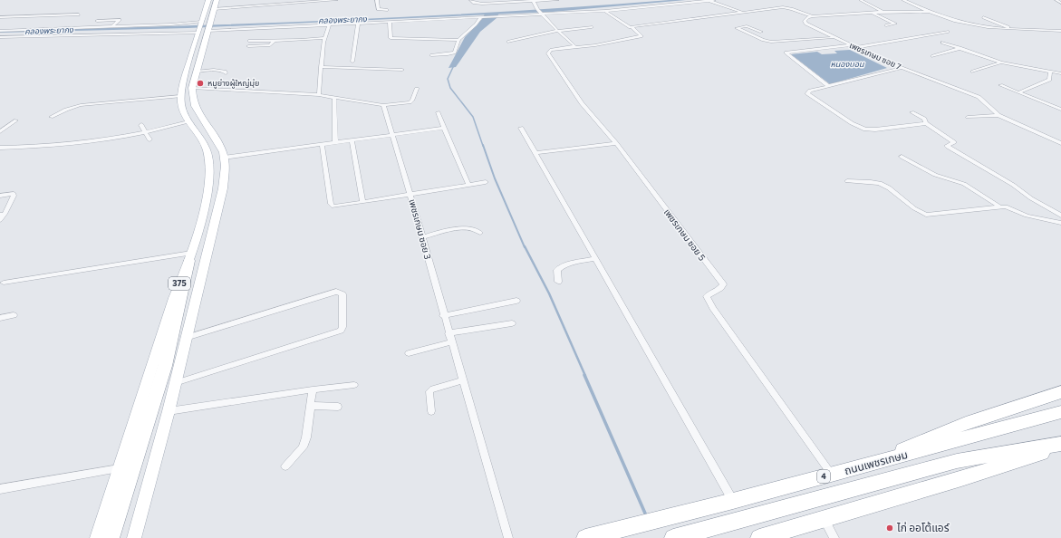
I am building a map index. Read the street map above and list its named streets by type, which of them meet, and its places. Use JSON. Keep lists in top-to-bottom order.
{
  "streets": {
    "highway": ["ถนนเพชรเกษม", "4"],
    "main road": ["375"],
    "street": ["เพชรเกษม ซอย 7", "เพชรเกษม ซอย 3", "เพชรเกษม ซอย 5"]
  },
  "crossings": [
    ["เพชรเกษม ซอย 5", "ถนนเพชรเกษม"]
  ],
  "water": ["คลองพระยากง", "หนองบอน"],
  "places": ["หมูย่างผู้ใหญ่มุ่ย", "ไก่ ออโต้แอร์"]
}
